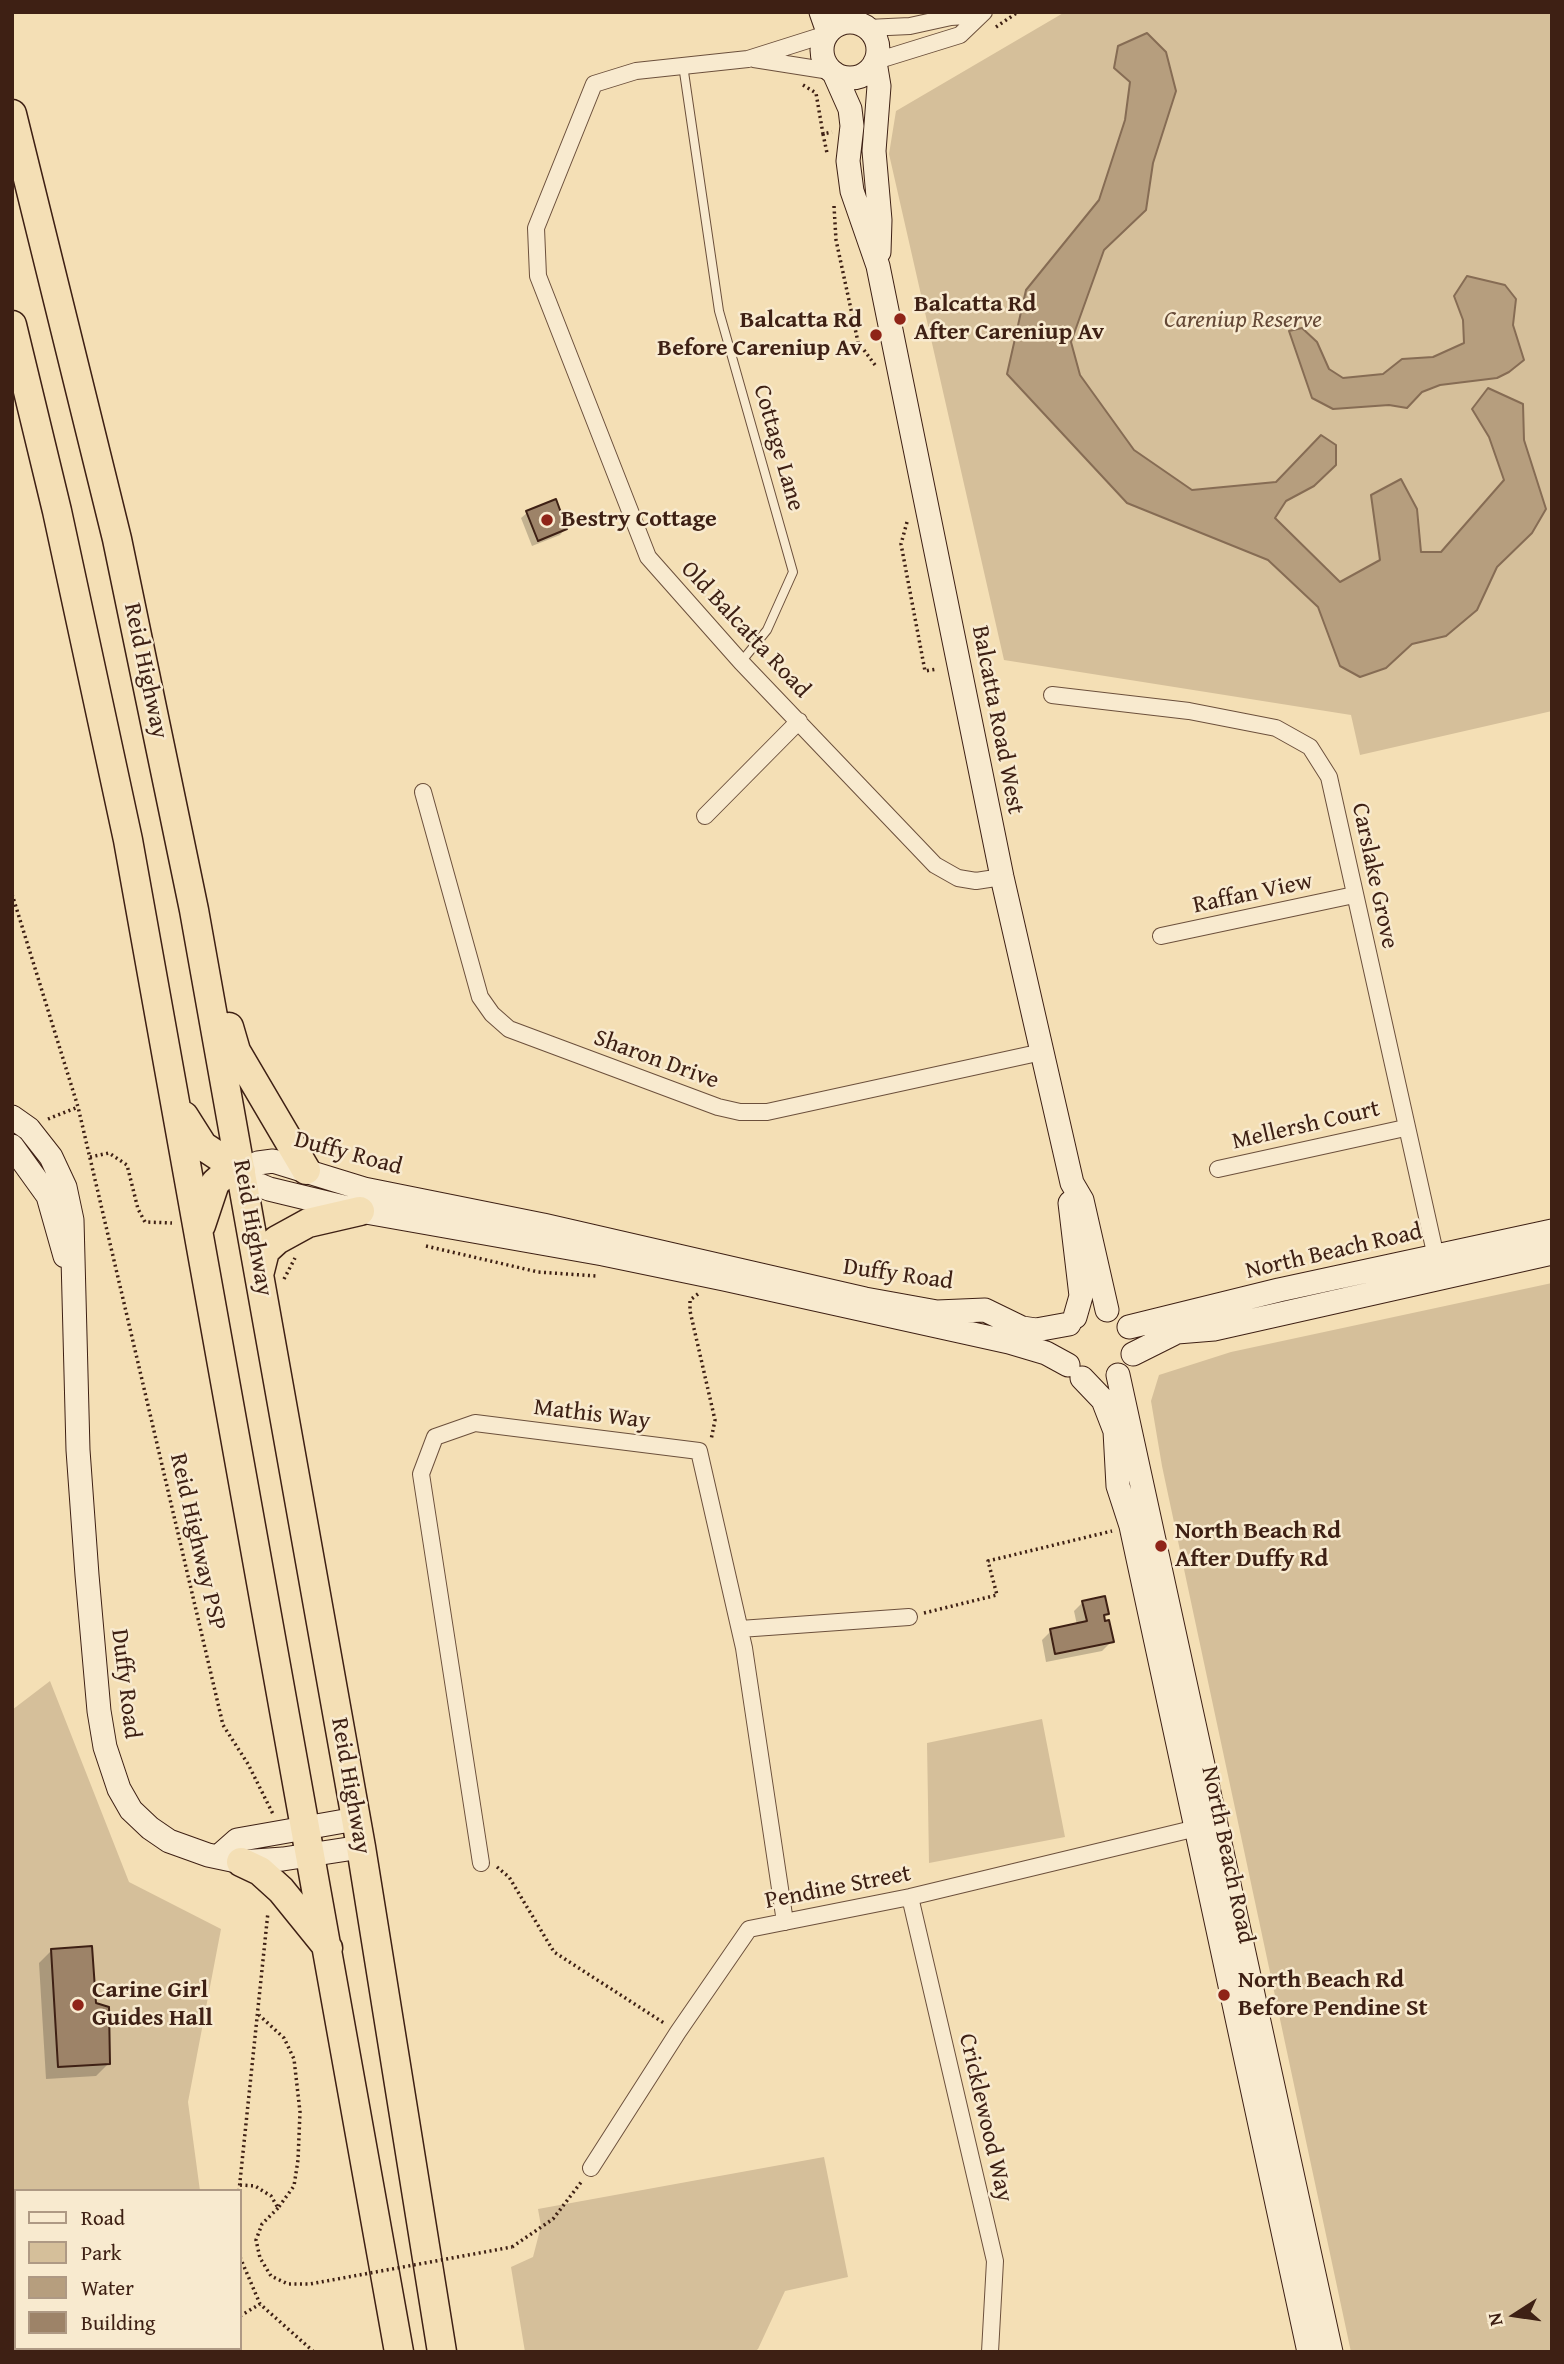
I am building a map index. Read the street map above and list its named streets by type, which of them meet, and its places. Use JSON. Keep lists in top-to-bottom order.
{
  "streets": {
    "highway": ["Reid Highway"],
    "main road": ["Balcatta Road West", "Duffy Road", "North Beach Road"],
    "street": [
      "Old Balcatta Road",
      "Carslake Grove",
      "Raffan View",
      "Sharon Drive",
      "Mellersh Court",
      "Mathis Way",
      "Pendine Street",
      "Cricklewood Way"
    ],
    "lane": ["Cottage Lane"],
    "path": ["Reid Highway PSP"]
  },
  "crossings": [
    ["Cottage Lane", "Old Balcatta Road"],
    ["Old Balcatta Road", "Balcatta Road West"],
    ["Reid Highway", "Duffy Road"],
    ["Balcatta Road West", "Sharon Drive"],
    ["Balcatta Road West", "Duffy Road"],
    ["Balcatta Road West", "North Beach Road"],
    ["Carslake Grove", "Raffan View"],
    ["Carslake Grove", "Mellersh Court"],
    ["Carslake Grove", "North Beach Road"],
    ["Duffy Road", "North Beach Road"],
    ["Duffy Road", "Reid Highway PSP"],
    ["North Beach Road", "Pendine Street"],
    ["Pendine Street", "Cricklewood Way"]
  ],
  "parks": ["Careniup Reserve"],
  "places": [
    "Balcatta Rd After Careniup Av",
    "Balcatta Rd Before Careniup Av",
    "Bestry Cottage",
    "North Beach Rd After Duffy Rd",
    "North Beach Rd Before Pendine St",
    "Carine Girl Guides Hall"
  ],
  "legend": [
    "Road",
    "Park",
    "Water",
    "Building"
  ],
  "north": "left"
}
